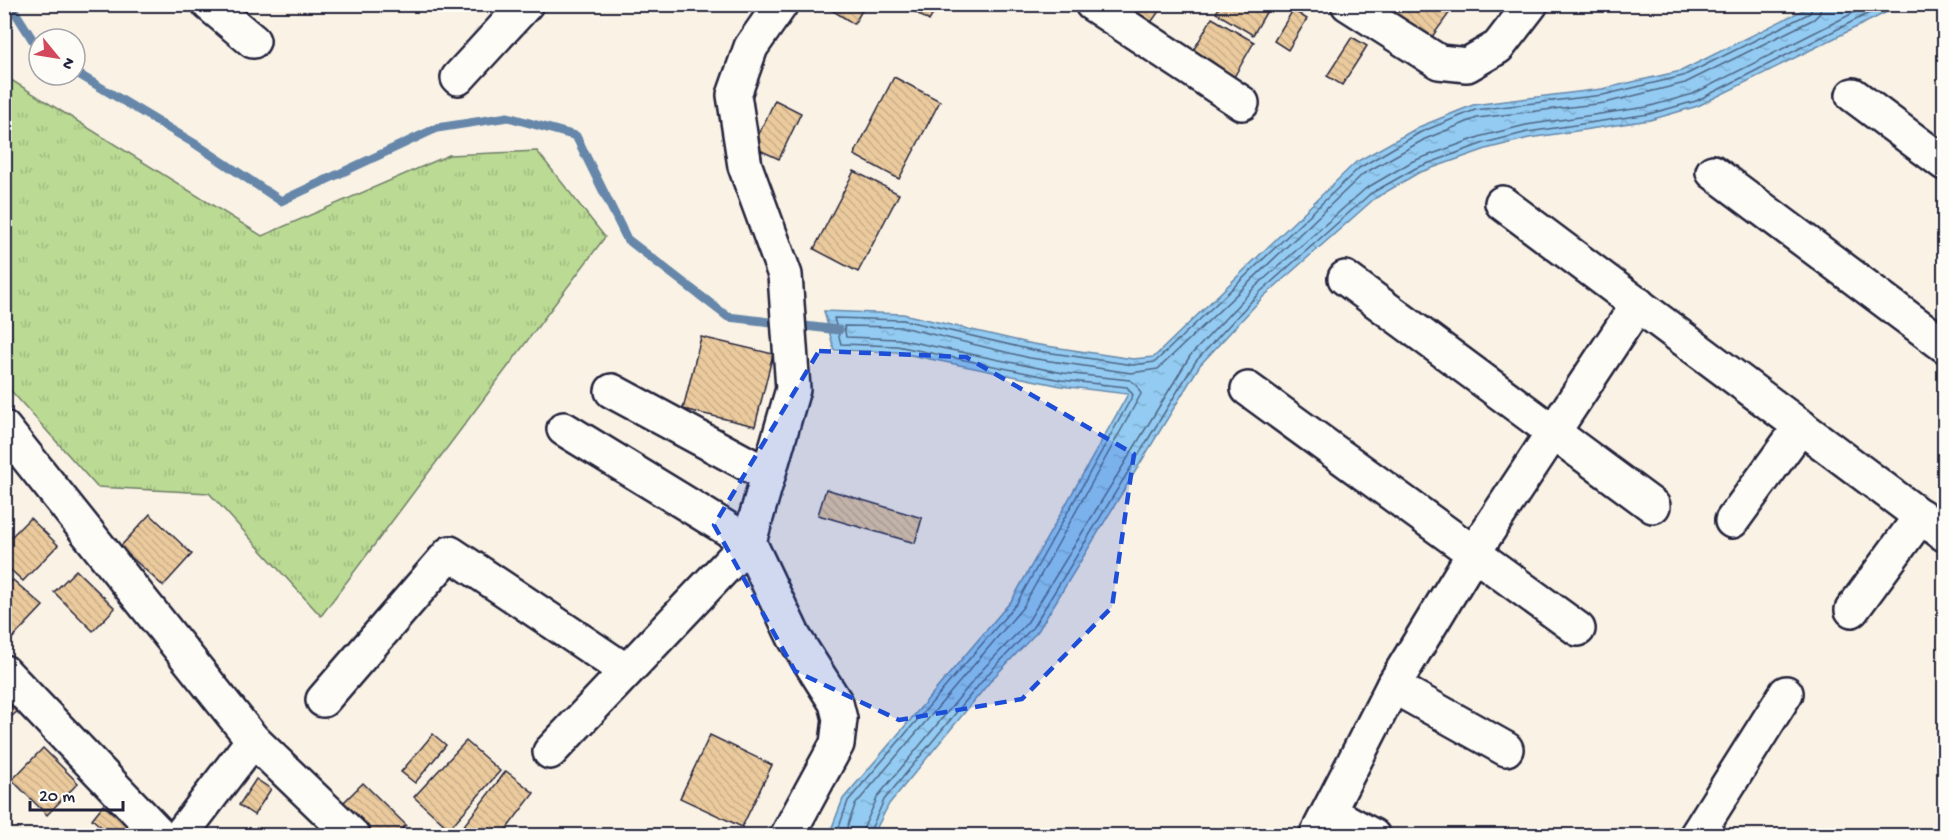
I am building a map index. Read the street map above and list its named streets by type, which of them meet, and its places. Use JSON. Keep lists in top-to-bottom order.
{
  "scale_bar": "20 m",
  "north": "bottom right"
}
